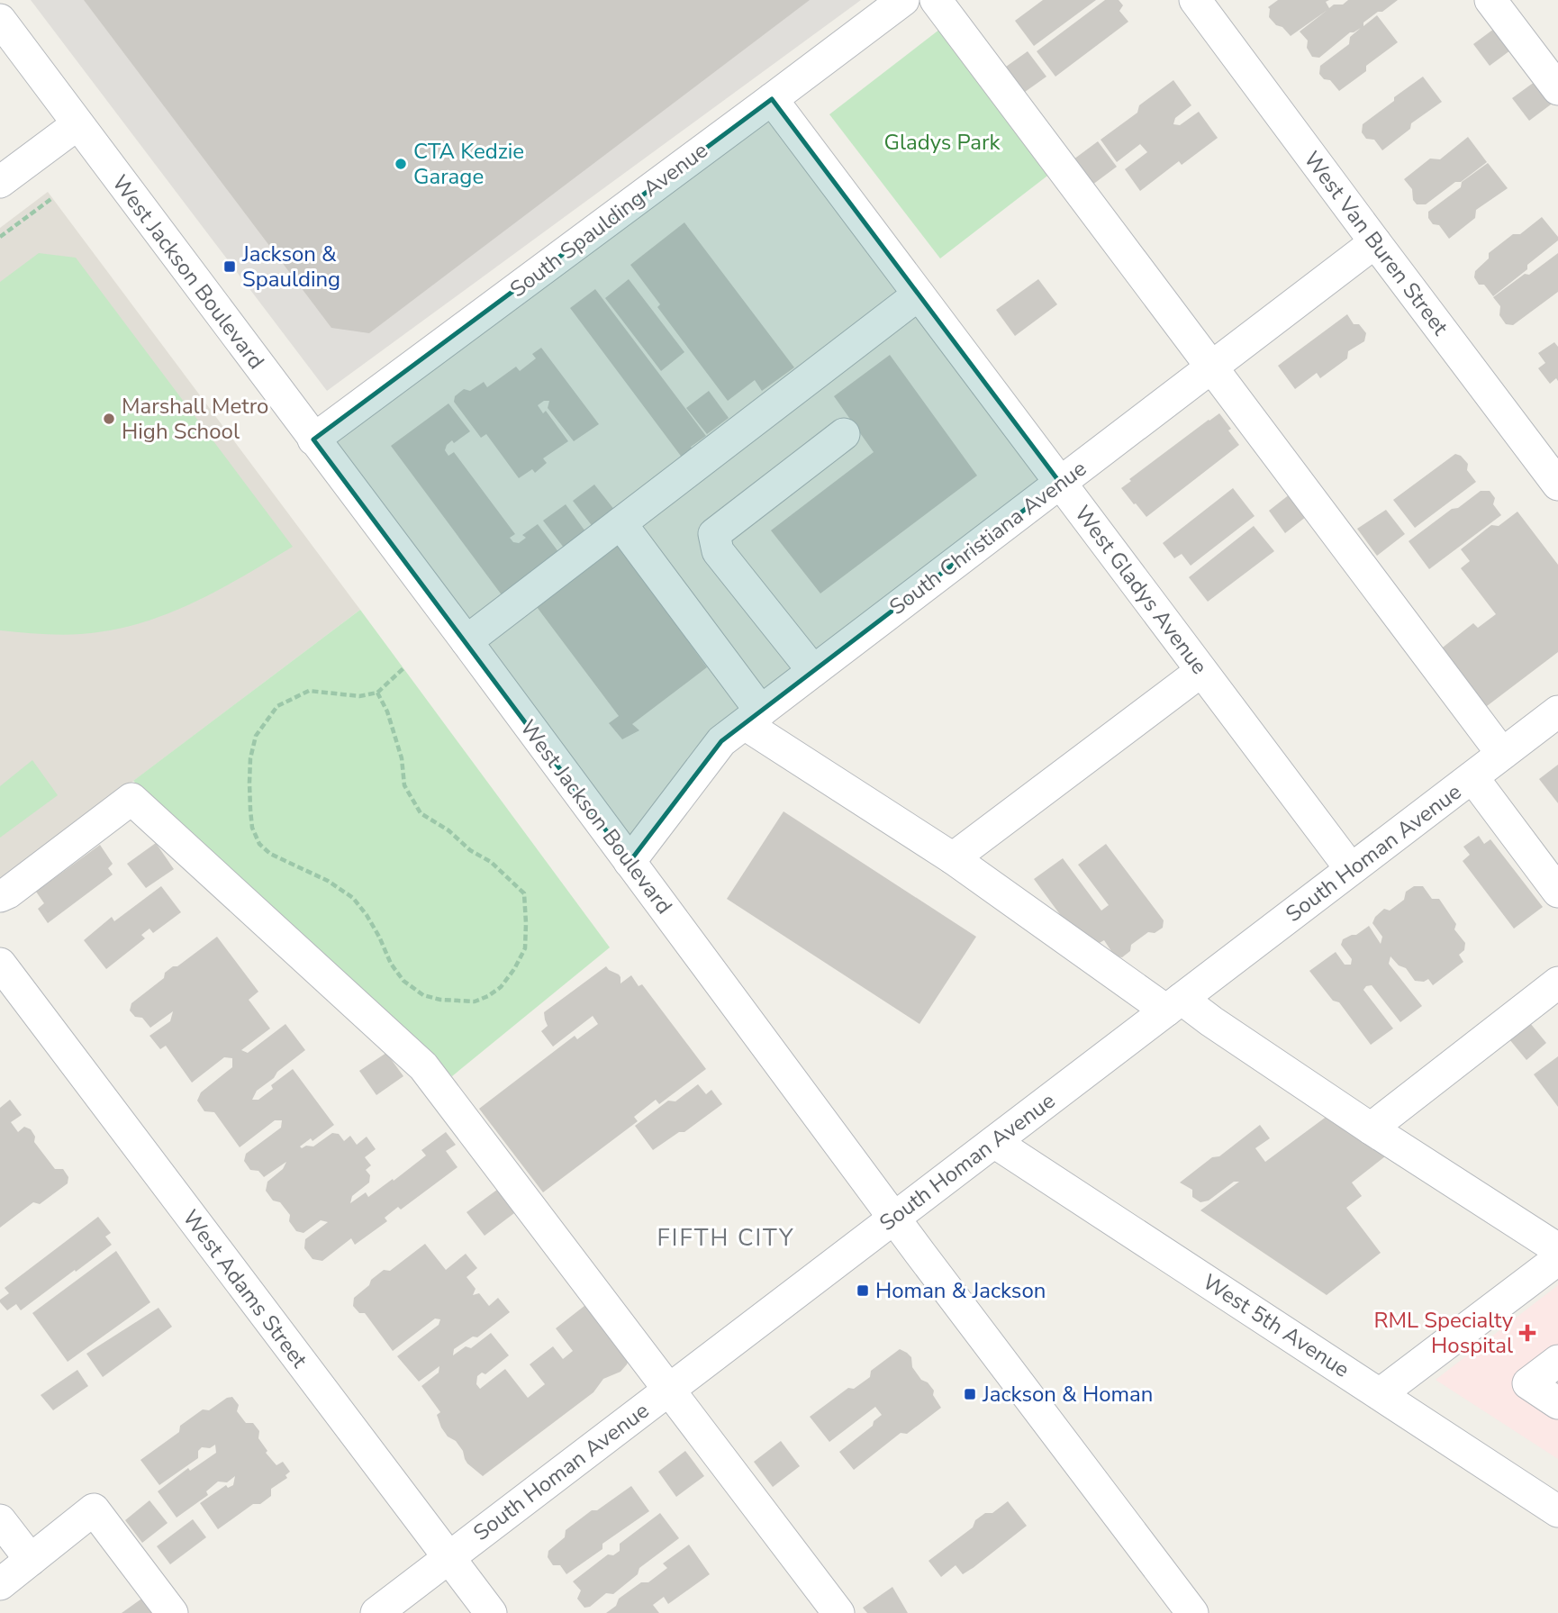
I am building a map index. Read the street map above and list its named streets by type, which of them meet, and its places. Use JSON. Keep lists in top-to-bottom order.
{
  "streets": {
    "street": [
      "South Spaulding Avenue",
      "West Van Buren Street",
      "West Jackson Boulevard",
      "South Christiana Avenue",
      "West Gladys Avenue",
      "South Homan Avenue",
      "West Adams Street",
      "West 5th Avenue"
    ]
  },
  "crossings": [
    ["South Spaulding Avenue", "West Jackson Boulevard"],
    ["South Spaulding Avenue", "West Gladys Avenue"],
    ["West Van Buren Street", "South Christiana Avenue"],
    ["West Jackson Boulevard", "South Christiana Avenue"],
    ["West Jackson Boulevard", "South Homan Avenue"],
    ["South Christiana Avenue", "West Gladys Avenue"],
    ["West Gladys Avenue", "South Homan Avenue"],
    ["South Homan Avenue", "West Adams Street"],
    ["South Homan Avenue", "West 5th Avenue"]
  ],
  "districts": ["FIFTH CITY"],
  "parks": ["Gladys Park"],
  "places": {
    "other": ["CTA Kedzie Garage", "Marshall Metro High School"],
    "transit": ["Jackson & Spaulding", "Homan & Jackson", "Jackson & Homan"],
    "health": ["RML Specialty Hospital"]
  }
}
